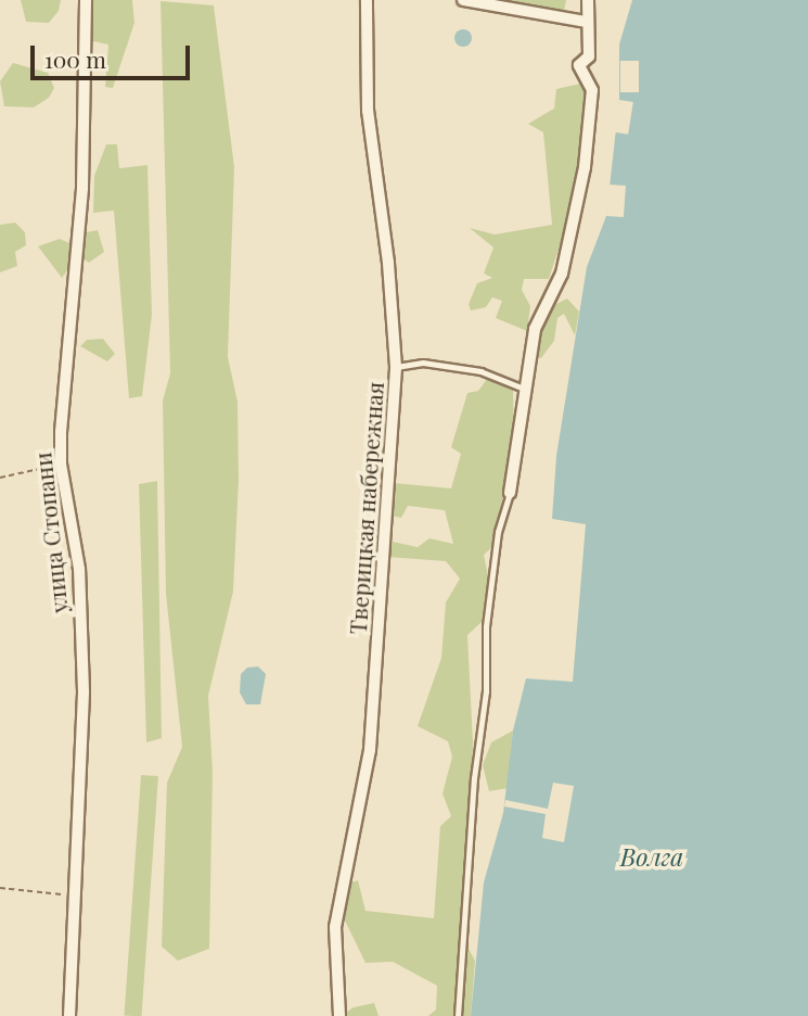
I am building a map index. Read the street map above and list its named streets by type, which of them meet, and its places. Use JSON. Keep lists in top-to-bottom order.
{
  "streets": {
    "street": ["Тверицкая набережная", "улица Стопани"]
  },
  "water": ["Волга"],
  "scale_bar": "100 m"
}
